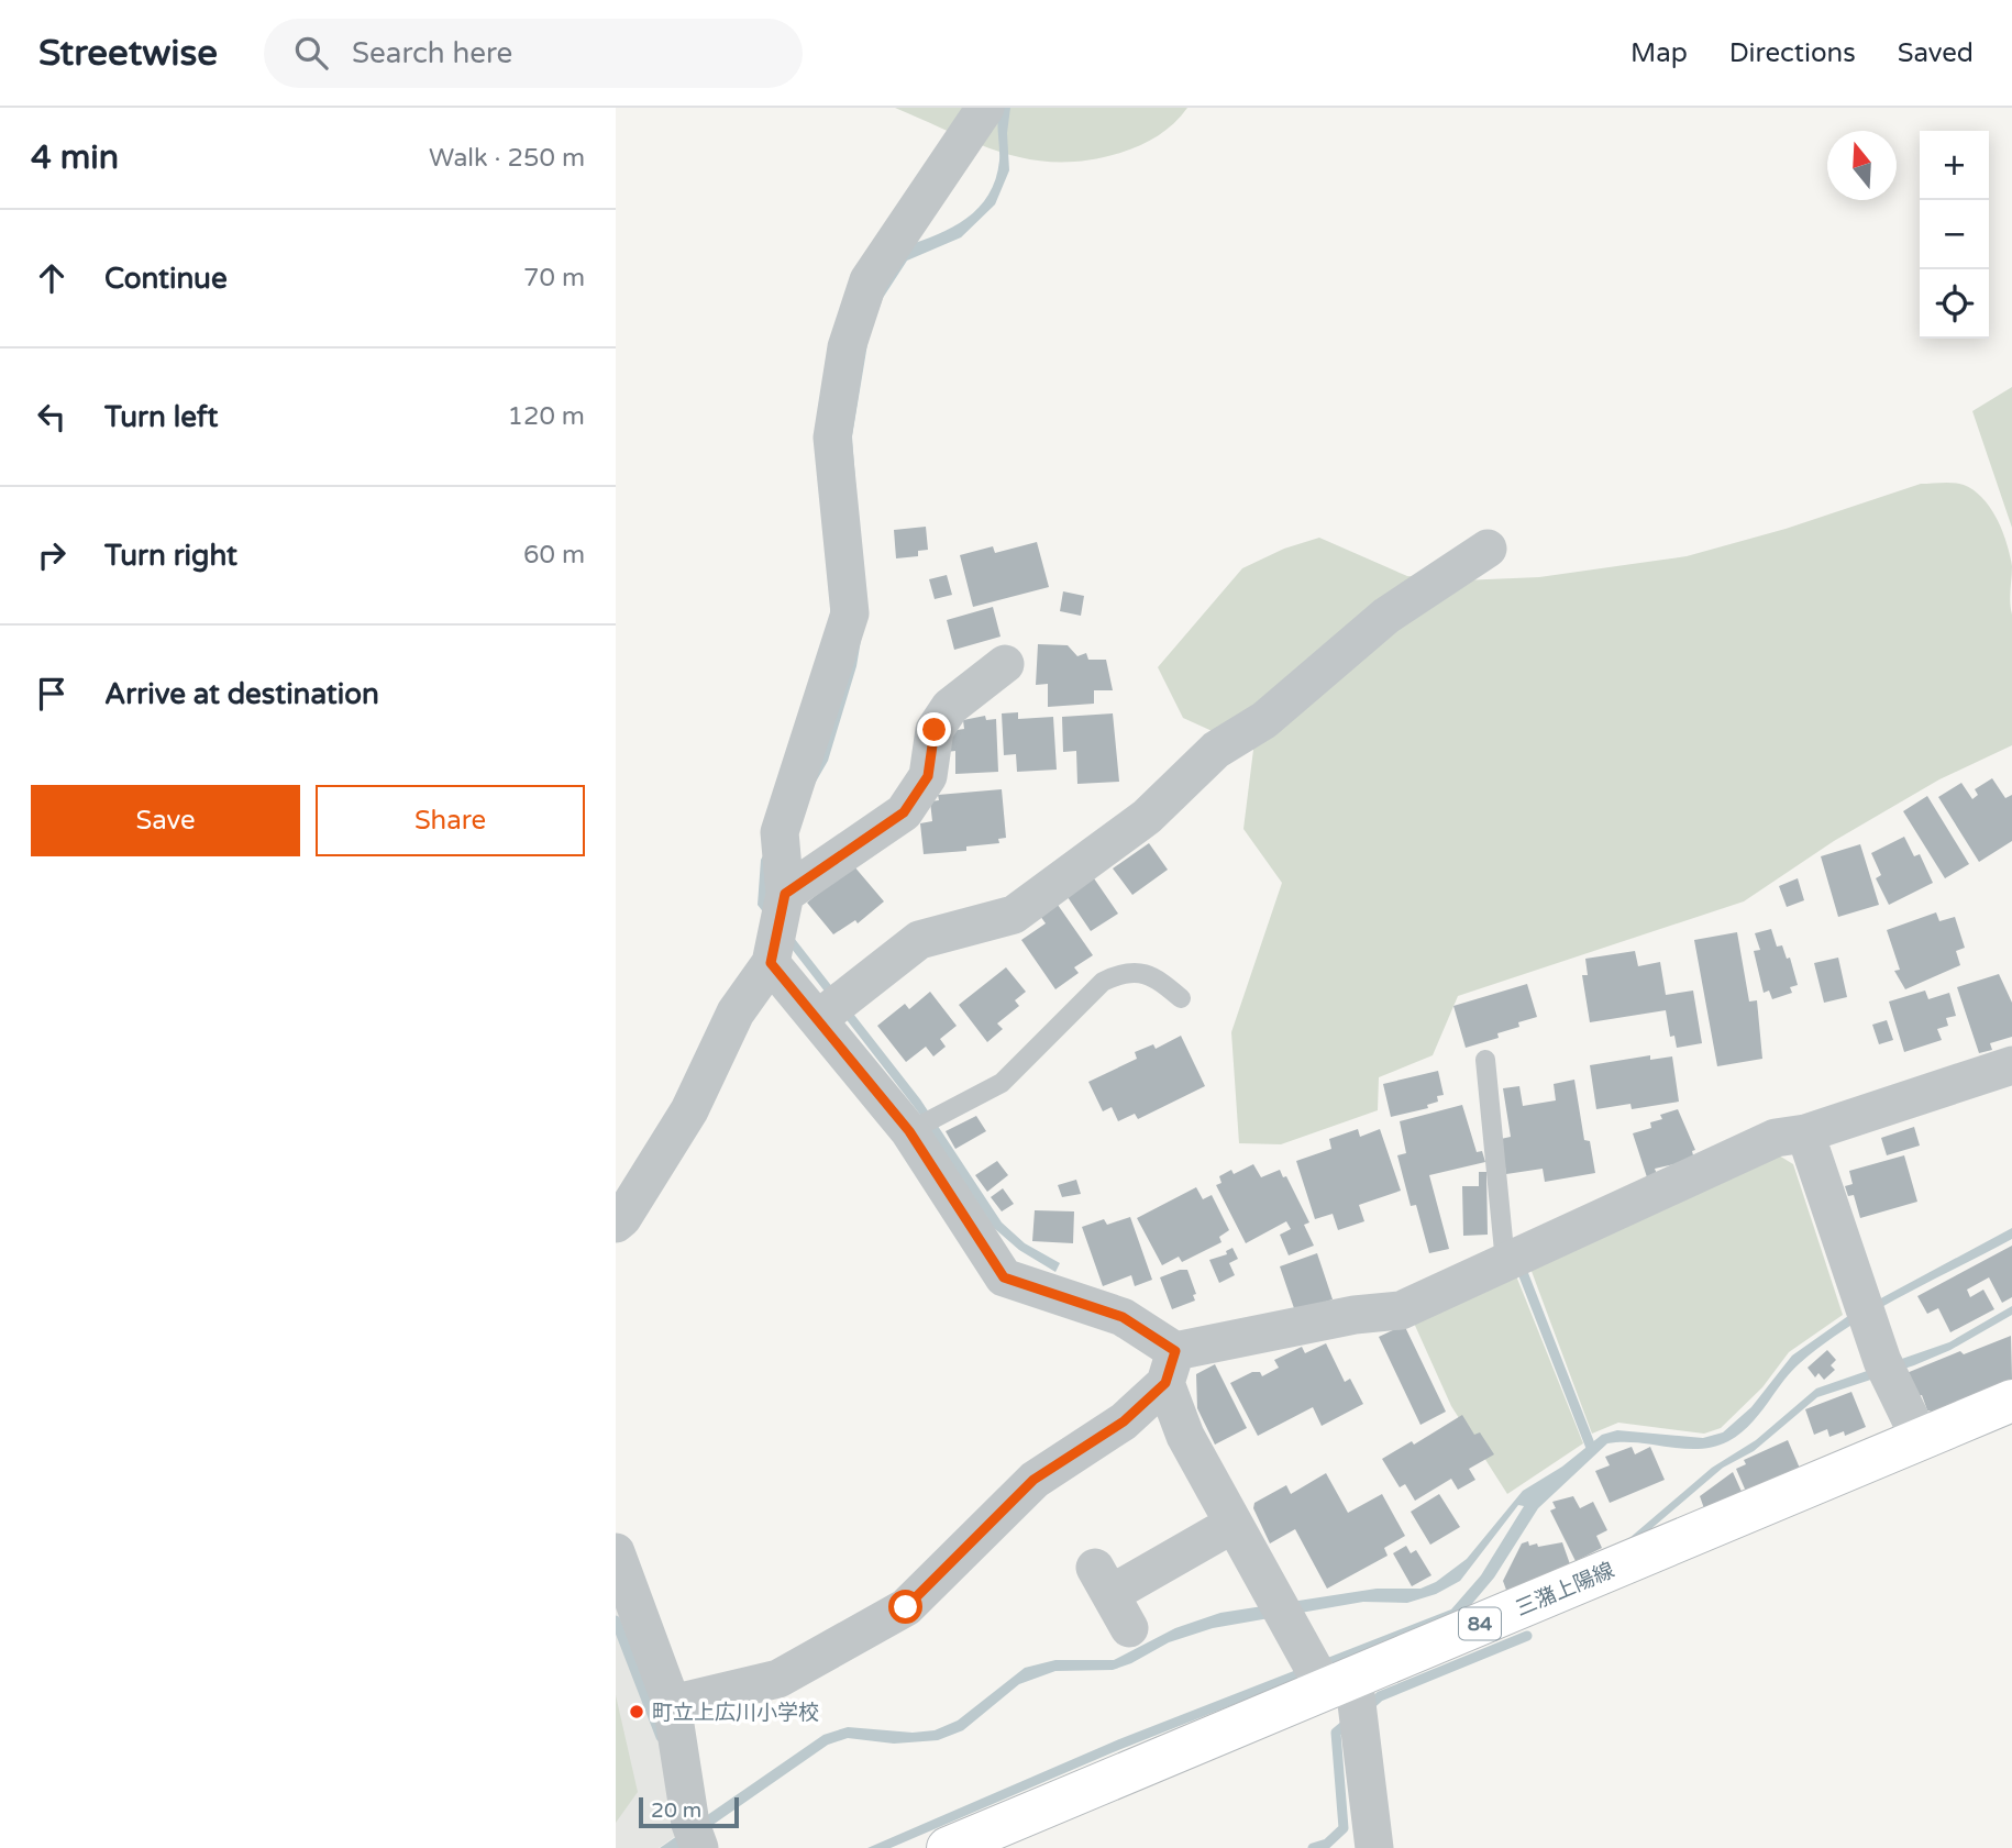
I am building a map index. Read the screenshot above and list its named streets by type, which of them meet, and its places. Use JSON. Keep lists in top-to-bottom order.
{
  "streets": {
    "main road": ["三潴上陽線", "84"]
  },
  "places": ["町立上広川小学校"],
  "scale_bar": "20 m",
  "north": "top",
  "page": {
    "header": "Streetwise",
    "search": "Search here",
    "nav": ["Map", "Directions", "Saved"],
    "heading": ["4 min", "Walk · 250 m"],
    "map_buttons": ["+", "−"],
    "list": [
      ["Continue", "70 m"],
      ["Turn left", "120 m"],
      ["Turn right", "60 m"],
      "Arrive at destination"
    ],
    "buttons": ["Save", "Share"],
    "scale": "20 m"
  }
}
